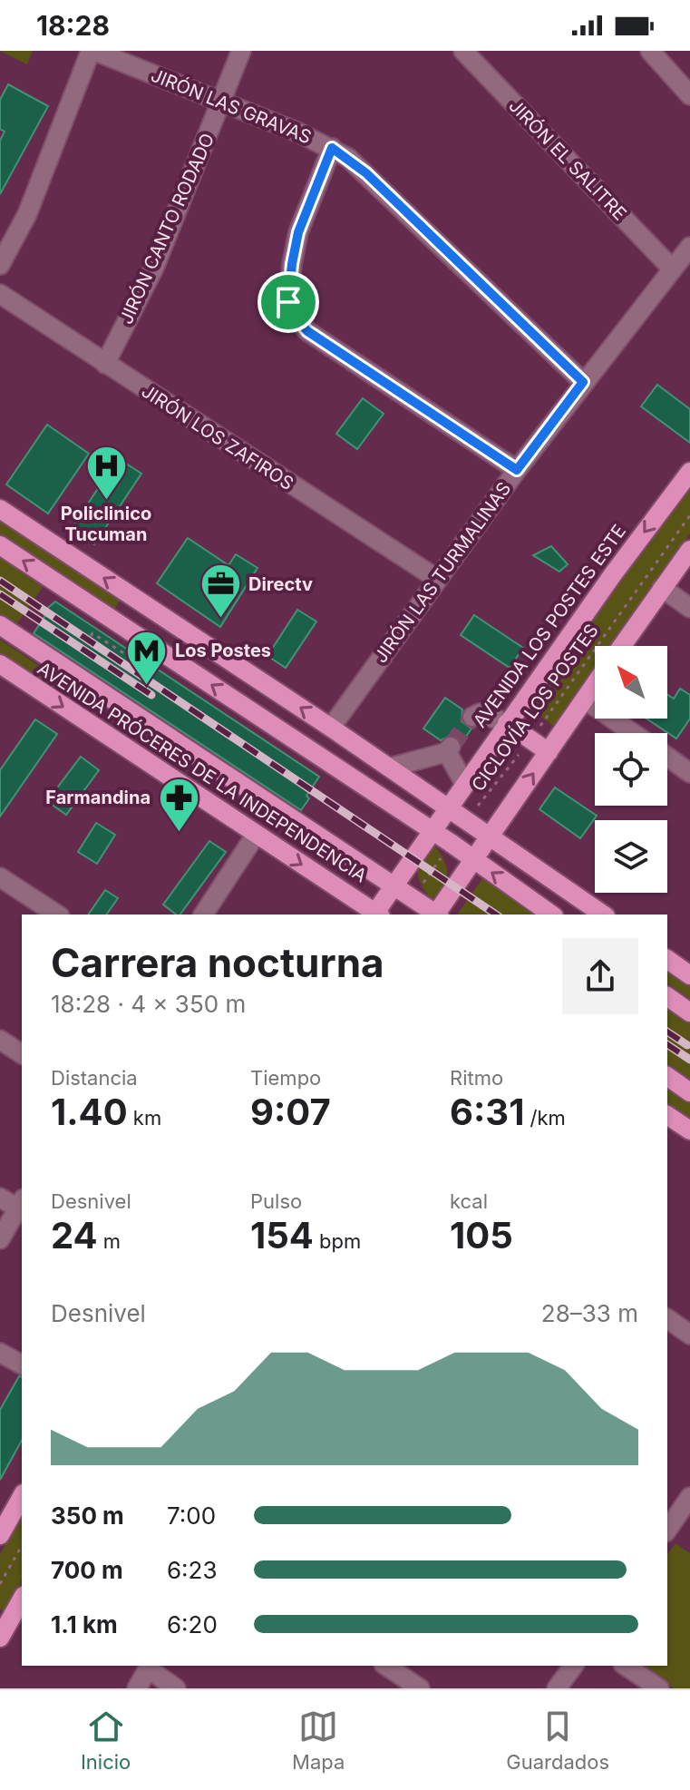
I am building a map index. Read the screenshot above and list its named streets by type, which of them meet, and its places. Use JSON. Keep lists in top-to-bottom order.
{
  "streets": {
    "main road": ["AVENIDA LOS POSTES ESTE", "AVENIDA PRÓCERES DE LA INDEPENDENCIA"],
    "street": [
      "JIRÓN LAS GRAVAS",
      "JIRÓN EL SALITRE",
      "JIRÓN CANTO RODADO",
      "JIRÓN LOS ZAFIROS",
      "JIRÓN LAS TURMALINAS"
    ],
    "path": ["CICLOVÍA LOS POSTES"]
  },
  "crossings": [
    ["JIRÓN LAS GRAVAS", "JIRÓN CANTO RODADO"],
    ["JIRÓN LAS GRAVAS", "JIRÓN LAS TURMALINAS"],
    ["JIRÓN EL SALITRE", "JIRÓN LAS TURMALINAS"],
    ["JIRÓN CANTO RODADO", "JIRÓN LOS ZAFIROS"],
    ["JIRÓN LOS ZAFIROS", "JIRÓN LAS TURMALINAS"],
    ["AVENIDA LOS POSTES ESTE", "AVENIDA PRÓCERES DE LA INDEPENDENCIA"]
  ],
  "places": {
    "hospital": ["Policlinico Tucuman"],
    "office": ["Directv"],
    "metro station": ["Los Postes"],
    "pharmacy": ["Farmandina"]
  },
  "north": "top left",
  "page": {
    "status": "18:28",
    "heading": ["Carrera nocturna", "18:28 · 4 × 350 m"],
    "stats": [
      ["Distancia", "1.40 km"],
      ["Tiempo", "9:07"],
      ["Ritmo", "6:31 /km"],
      ["Desnivel", "24 m"],
      ["Pulso", "154 bpm"],
      ["kcal", "105"]
    ],
    "chart": ["Desnivel", "28–33 m"],
    "list": [
      {
        "name": "350 m",
        "note": "7:00"
      },
      {
        "name": "700 m",
        "note": "6:23"
      },
      {
        "name": "1.1 km",
        "note": "6:20"
      }
    ],
    "tabs": ["Inicio", "Mapa", "Guardados"]
  }
}
